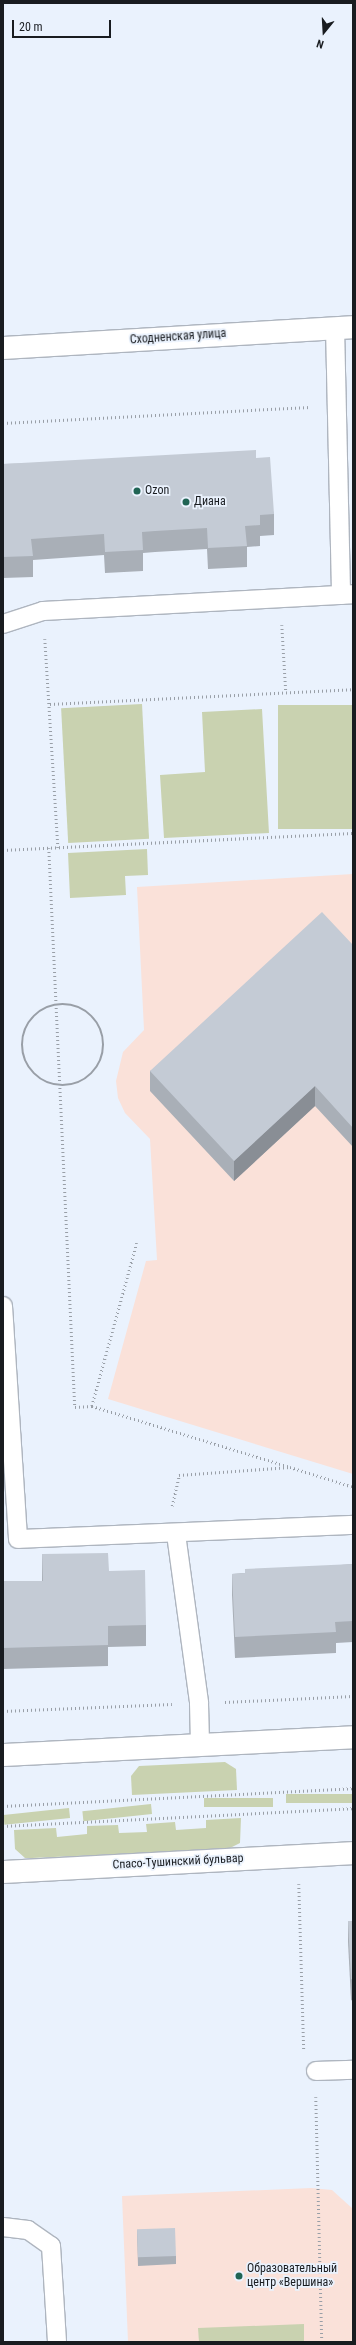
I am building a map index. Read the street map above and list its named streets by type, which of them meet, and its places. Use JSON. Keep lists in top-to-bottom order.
{
  "streets": {
    "street": ["Сходненская улица", "Спасо-Тушинский бульвар"]
  },
  "places": ["Ozon", "Диана", "Образовательный центр «Вершина»"],
  "scale_bar": "20 m",
  "north": "bottom"
}
